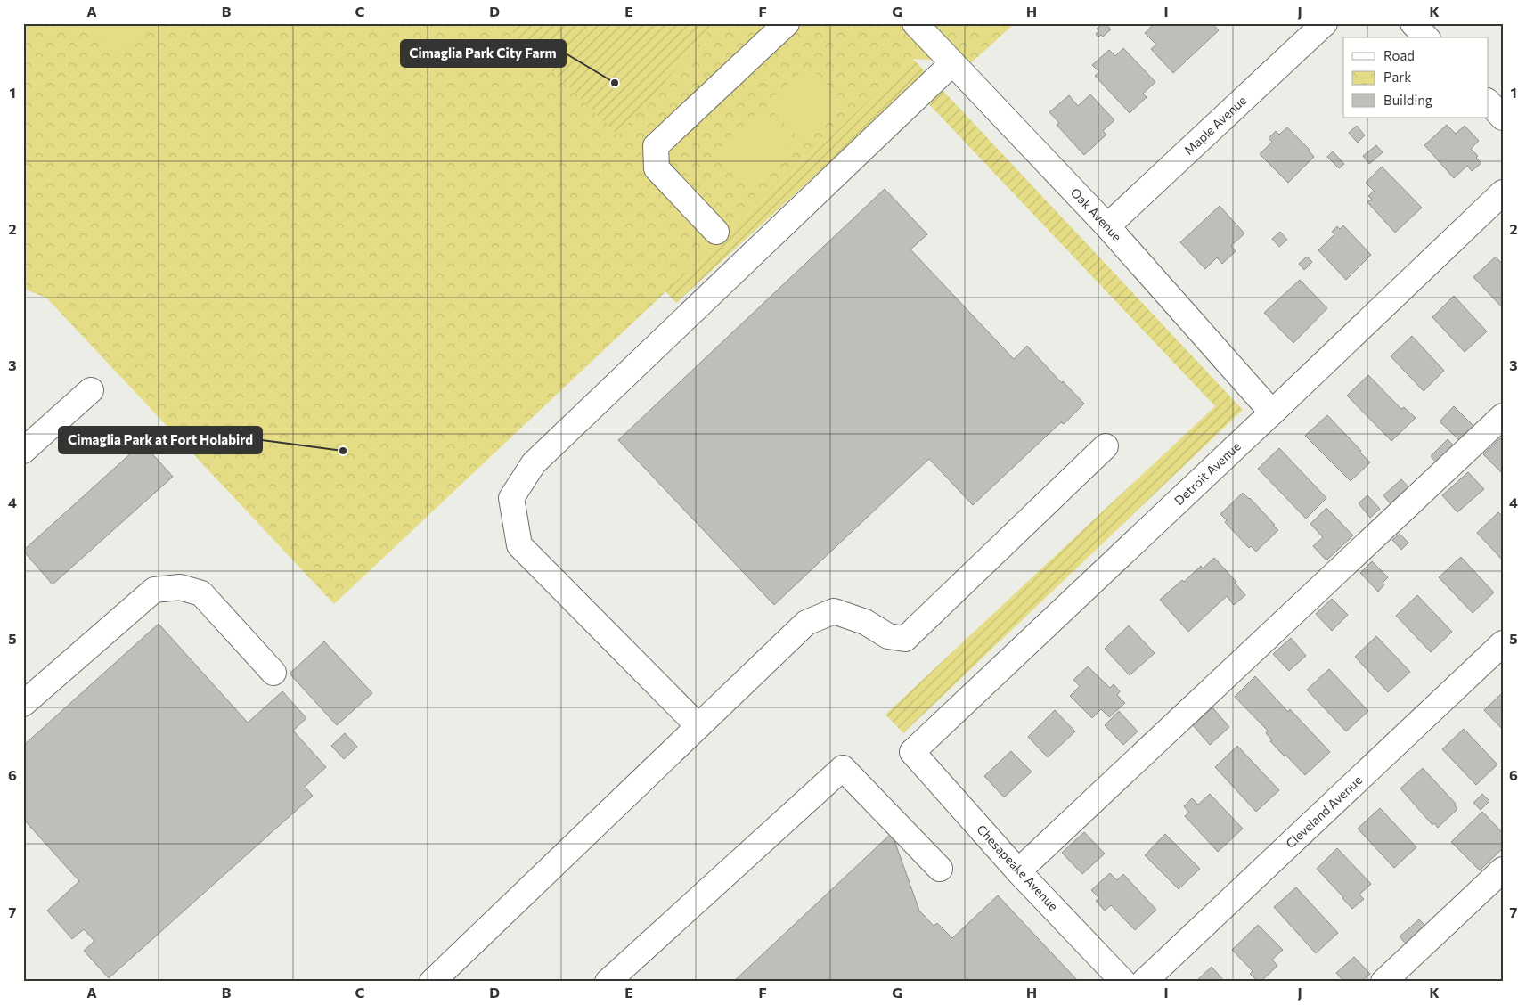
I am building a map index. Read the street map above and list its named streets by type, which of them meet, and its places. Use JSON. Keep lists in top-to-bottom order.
{
  "streets": {
    "street": [
      "Maple Avenue",
      "Oak Avenue",
      "Detroit Avenue",
      "Cleveland Avenue",
      "Chesapeake Avenue"
    ]
  },
  "crossings": [
    ["Maple Avenue", "Oak Avenue"],
    ["Oak Avenue", "Detroit Avenue"],
    ["Detroit Avenue", "Chesapeake Avenue"]
  ],
  "places": ["Cimaglia Park City Farm", "Cimaglia Park at Fort Holabird"],
  "legend": ["Road", "Park", "Building"],
  "grid": {
    "columns": [
      "A",
      "B",
      "C",
      "D",
      "E",
      "F",
      "G",
      "H",
      "I",
      "J",
      "K"
    ],
    "rows": [
      "1",
      "2",
      "3",
      "4",
      "5",
      "6",
      "7"
    ]
  }
}
